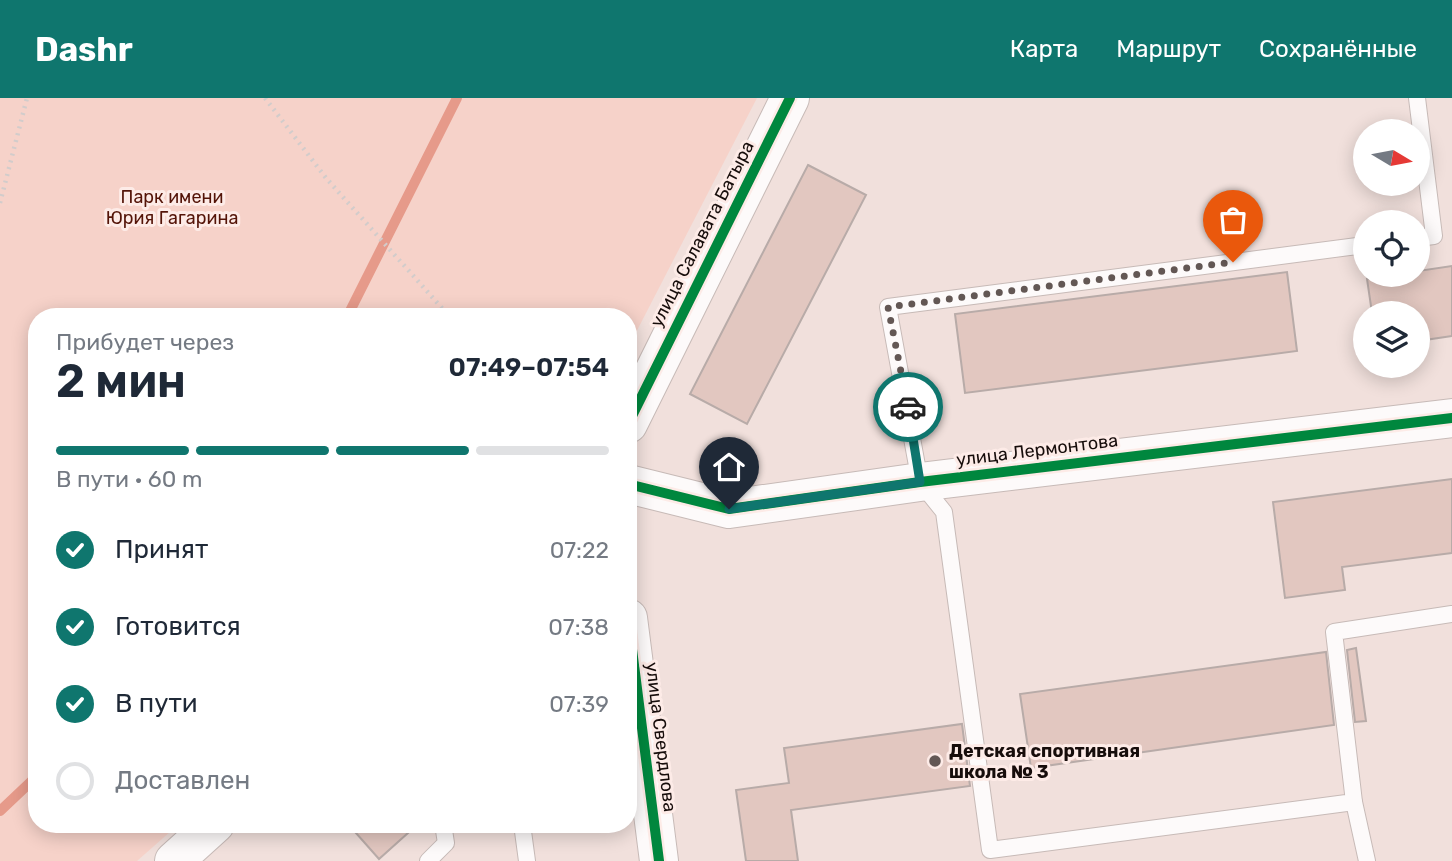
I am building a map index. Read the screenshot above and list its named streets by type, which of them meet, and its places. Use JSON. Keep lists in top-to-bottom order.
{
  "streets": {
    "street": ["улица Салавата Батыра", "улица Лермонтова", "улица Свердлова"]
  },
  "parks": ["Парк имени Юрия Гагарина"],
  "places": ["Детская спортивная школа № 3"],
  "north": "right",
  "page": {
    "header": "Dashr",
    "nav": ["Карта", "Маршрут", "Сохранённые"],
    "heading": ["2 мин", "Прибудет через", "07:49–07:54"],
    "bar": "В пути · 60 m",
    "list": [
      ["Принят", "07:22"],
      ["Готовится", "07:38"],
      ["В пути", "07:39"],
      "Доставлен"
    ]
  }
}
